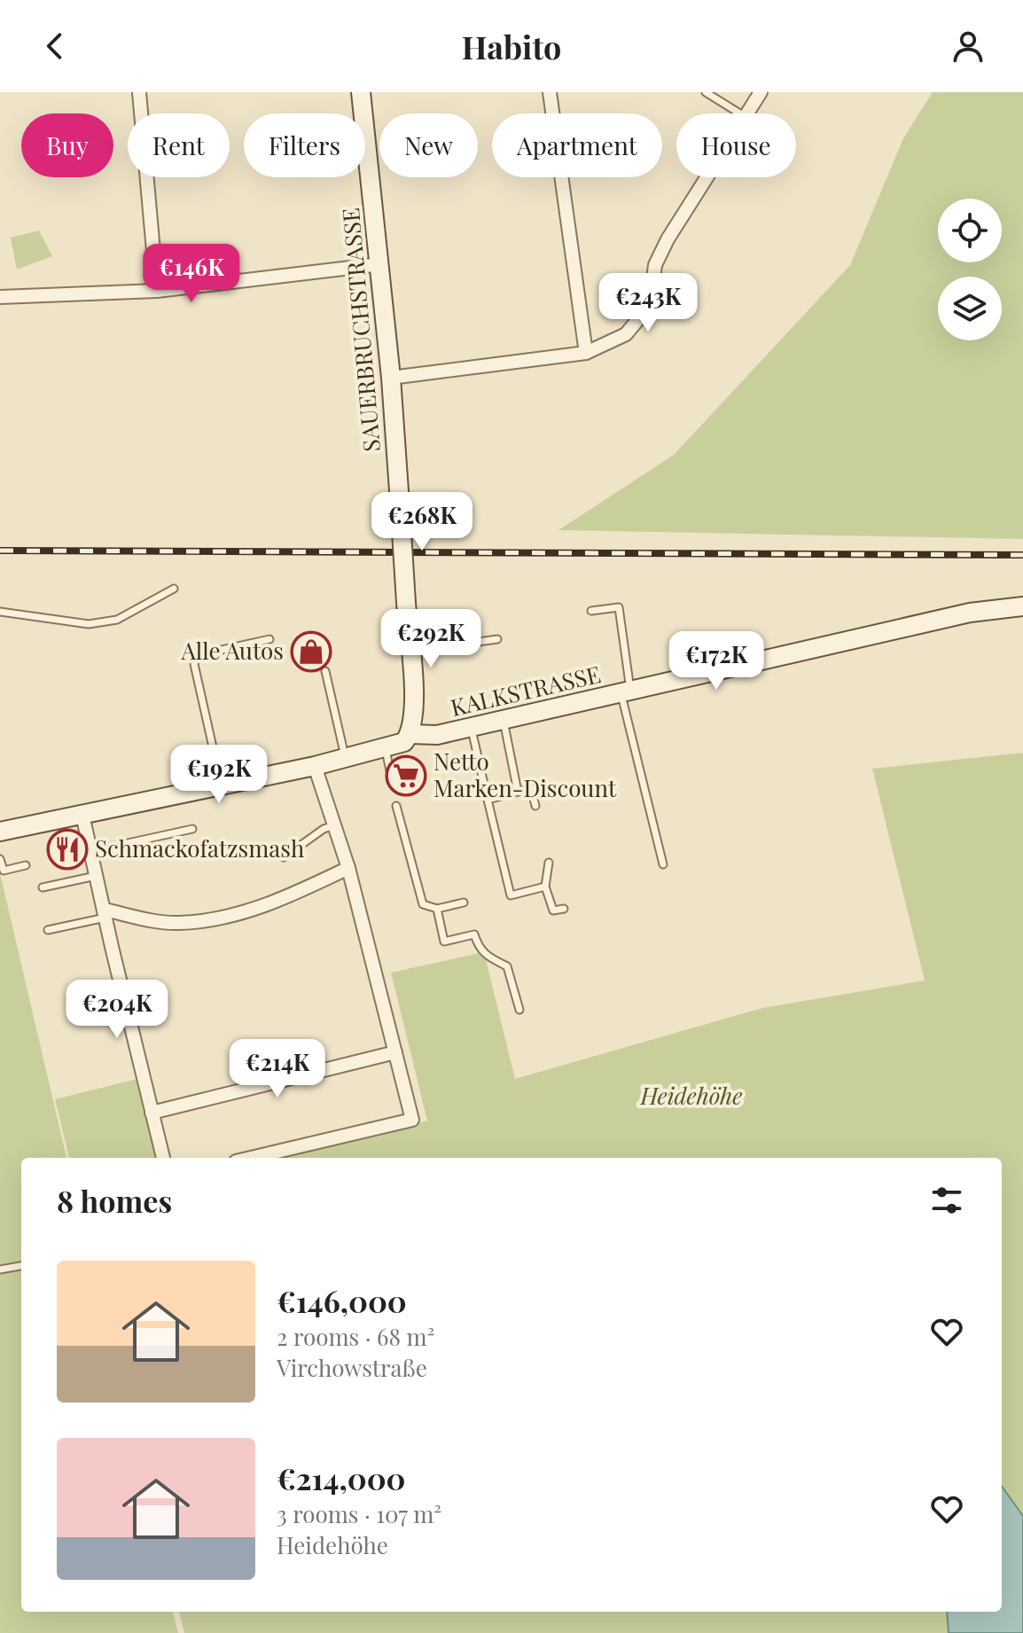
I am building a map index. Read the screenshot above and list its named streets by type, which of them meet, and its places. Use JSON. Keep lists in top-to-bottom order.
{
  "streets": {
    "street": ["SAUERBRUCHSTRASSE", "KALKSTRASSE"]
  },
  "crossings": [
    ["SAUERBRUCHSTRASSE", "KALKSTRASSE"]
  ],
  "parks": ["Heidehöhe"],
  "places": {
    "shop": ["Alle Autos"],
    "supermarket": ["Netto Marken-Discount"],
    "restaurant": ["Schmackofatzsmash"]
  },
  "page": {
    "header": "Habito",
    "chip": [
      "Buy",
      "Rent",
      "Filters",
      "New",
      "Apartment",
      "House"
    ],
    "price": [
      "€146K",
      "€243K",
      "€268K",
      "€292K",
      "€172K",
      "€192K",
      "€204K",
      "€214K"
    ],
    "heading": "8 homes",
    "list": [
      {
        "name": "€146,000",
        "note": "2 rooms · 68 m² · Virchowstraße"
      },
      {
        "name": "€214,000",
        "note": "3 rooms · 107 m² · Heidehöhe"
      }
    ]
  }
}
